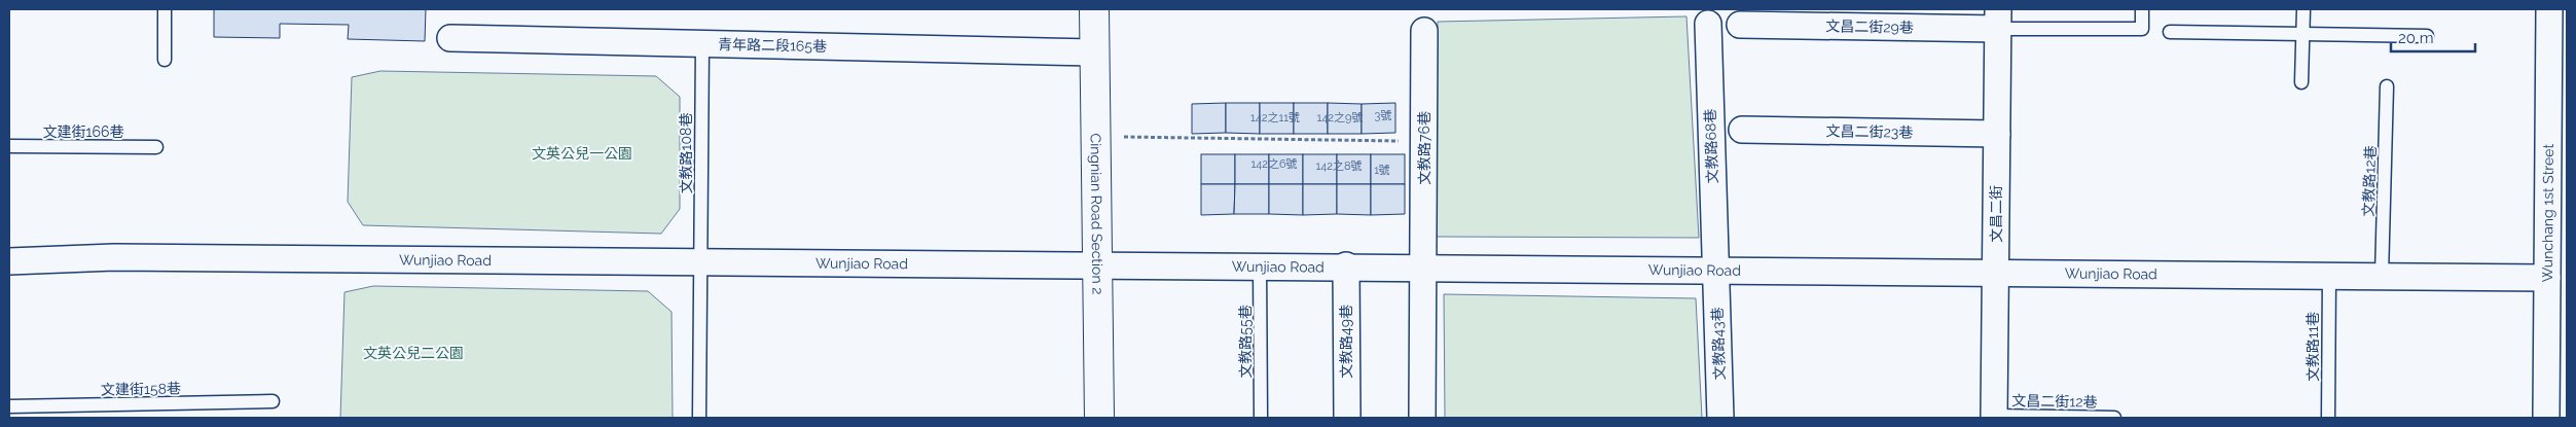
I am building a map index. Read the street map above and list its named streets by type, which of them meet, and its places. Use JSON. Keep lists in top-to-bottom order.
{
  "streets": {
    "street": [
      "文昌二街29巷",
      "青年路二段165巷",
      "文昌二街23巷",
      "文教路68巷",
      "文教路76巷",
      "Cingnian Road Section 2",
      "文昌二街",
      "Wunchang 1st Street",
      "Wunjiao Road",
      "文教路49巷",
      "文教路43巷"
    ],
    "lane": [
      "文建街166巷",
      "文教路108巷",
      "文教路12巷",
      "文教路55巷",
      "文教路11巷",
      "文建街158巷",
      "文昌二街12巷"
    ]
  },
  "crossings": [
    ["文昌二街29巷", "文昌二街"],
    ["青年路二段165巷", "文教路108巷"],
    ["青年路二段165巷", "Cingnian Road Section 2"],
    ["文昌二街23巷", "文昌二街"],
    ["文教路68巷", "Wunjiao Road"],
    ["文教路68巷", "文教路43巷"],
    ["文教路76巷", "Wunjiao Road"],
    ["文教路108巷", "Wunjiao Road"],
    ["文教路12巷", "Wunjiao Road"],
    ["Cingnian Road Section 2", "Wunjiao Road"],
    ["文昌二街", "Wunjiao Road"],
    ["文昌二街", "文昌二街12巷"],
    ["Wunchang 1st Street", "Wunjiao Road"],
    ["Wunjiao Road", "文教路55巷"],
    ["Wunjiao Road", "文教路49巷"],
    ["Wunjiao Road", "文教路43巷"],
    ["Wunjiao Road", "文教路11巷"]
  ],
  "parks": ["文英公兒一公園", "文英公兒二公園"],
  "house_numbers": [
    "3號",
    "142之11號",
    "142之9號",
    "142之6號",
    "142之8號",
    "1號"
  ],
  "scale_bar": "20 m"
}
